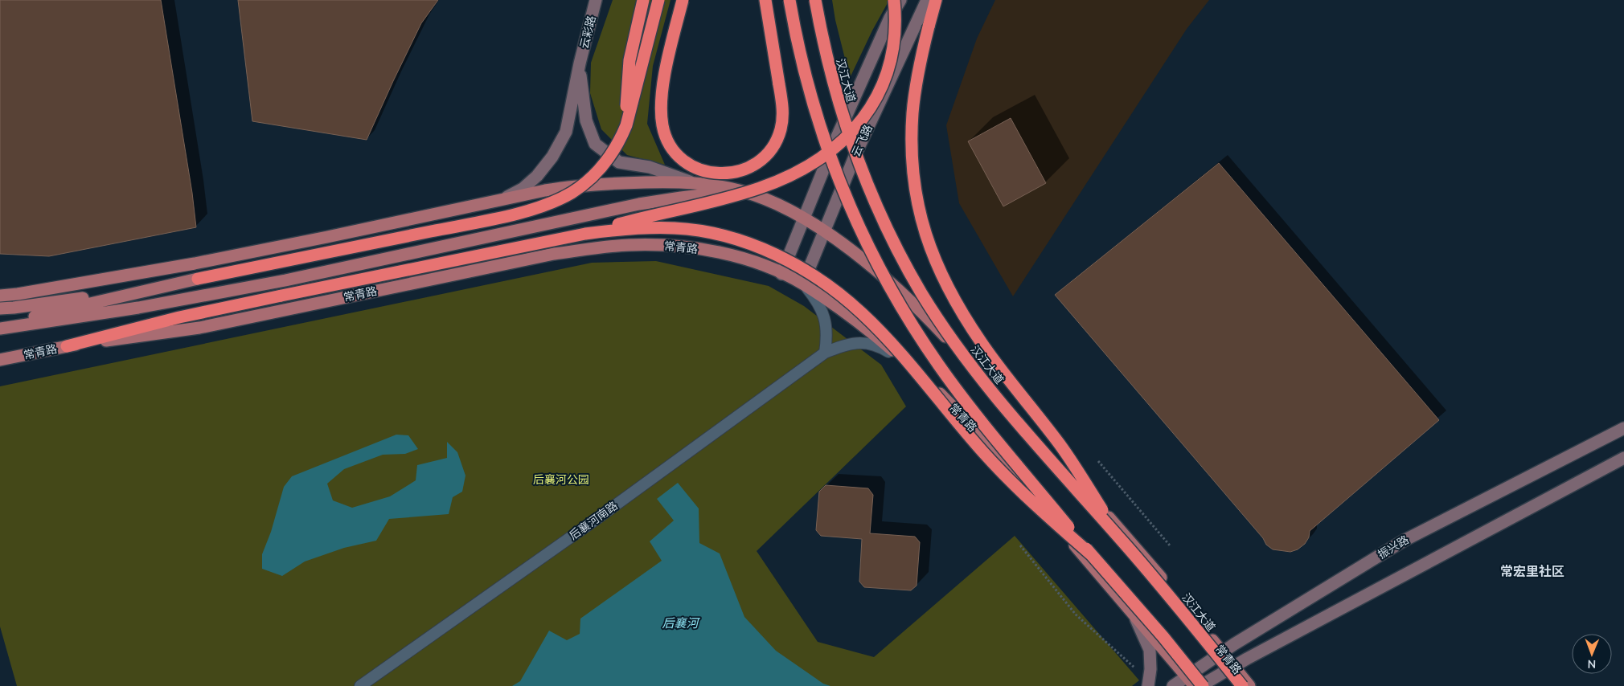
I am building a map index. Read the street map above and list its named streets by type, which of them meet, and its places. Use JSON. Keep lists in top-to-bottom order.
{
  "streets": {
    "highway": ["汉江大道"],
    "main road": ["常青路"],
    "street": [
      "云彩路",
      "云飞路",
      "后襄河南路",
      "振兴路"
    ]
  },
  "crossings": [
    ["云彩路", "常青路"],
    ["云飞路", "常青路"],
    ["常青路", "后襄河南路"],
    ["常青路", "振兴路"]
  ],
  "districts": ["常宏里社区"],
  "water": ["后襄河"],
  "parks": ["后襄河公园"],
  "north": "bottom"
}
